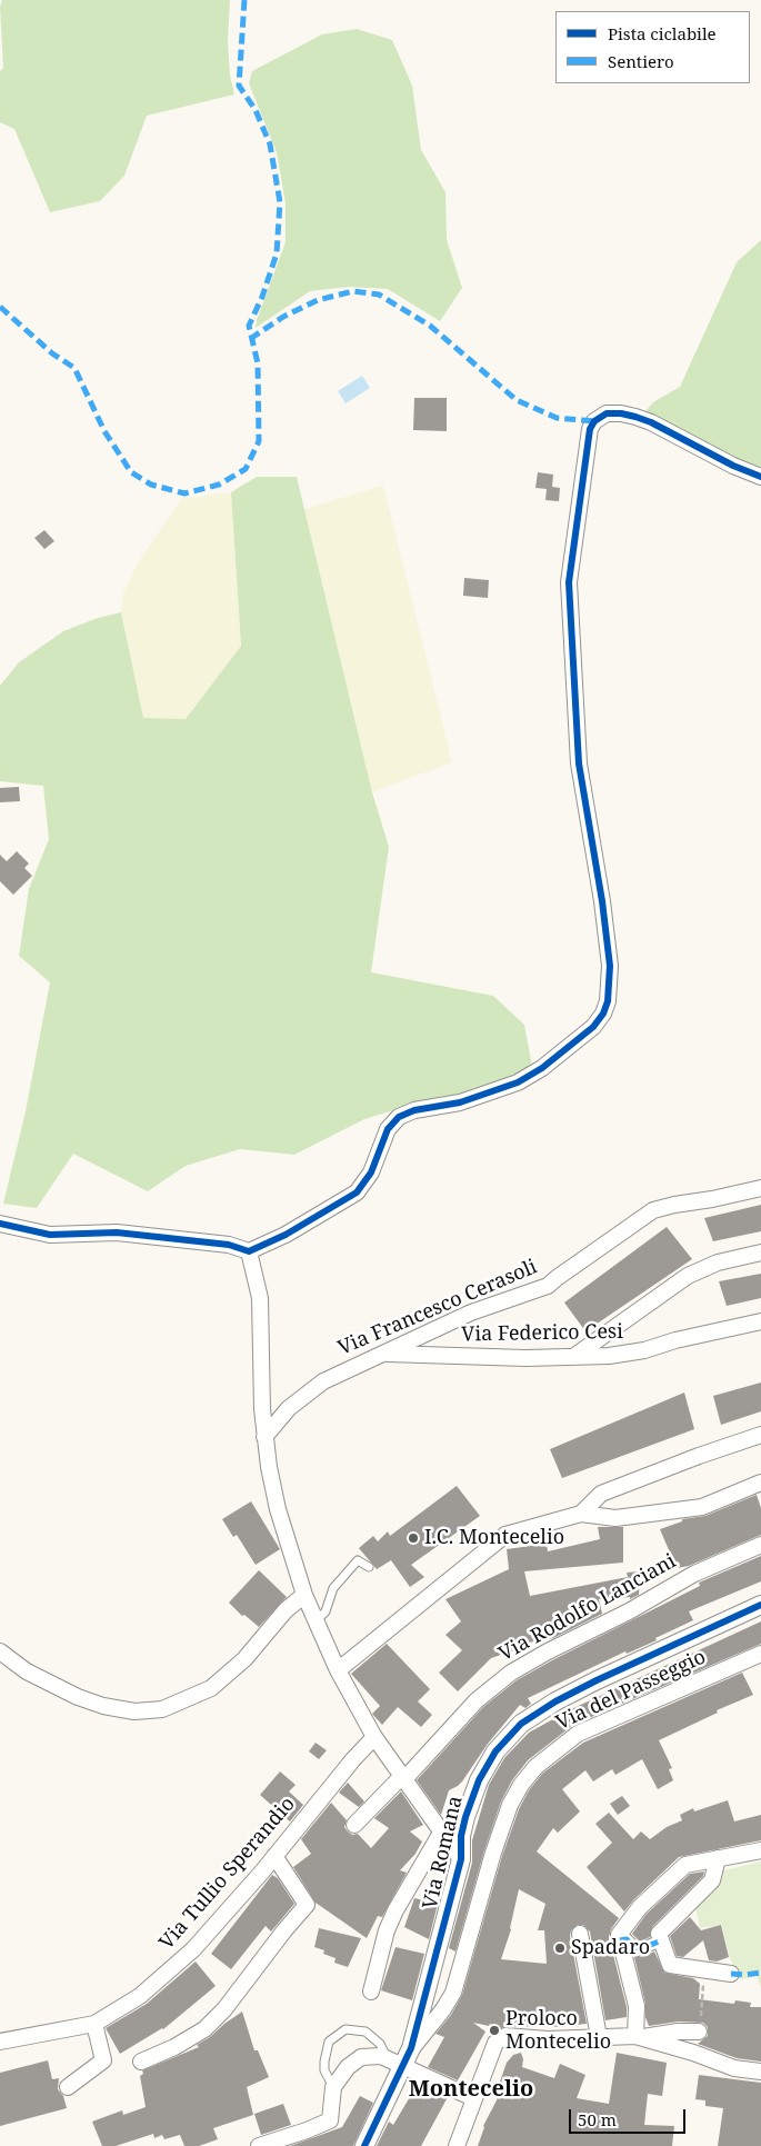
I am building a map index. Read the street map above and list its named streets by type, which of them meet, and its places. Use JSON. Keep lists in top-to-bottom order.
{
  "streets": {
    "street": [
      "Via Francesco Cerasoli",
      "Via Federico Cesi",
      "Via Rodolfo Lanciani",
      "Via del Passeggio",
      "Via Romana",
      "Via Tullio Sperandio"
    ]
  },
  "crossings": [
    ["Via Francesco Cerasoli", "Via Federico Cesi"],
    ["Via del Passeggio", "Via Romana"]
  ],
  "districts": ["Montecelio"],
  "places": ["I.C. Montecelio", "Spadaro", "Proloco Montecelio"],
  "legend": ["Pista ciclabile", "Sentiero"],
  "scale_bar": "50 m"
}
